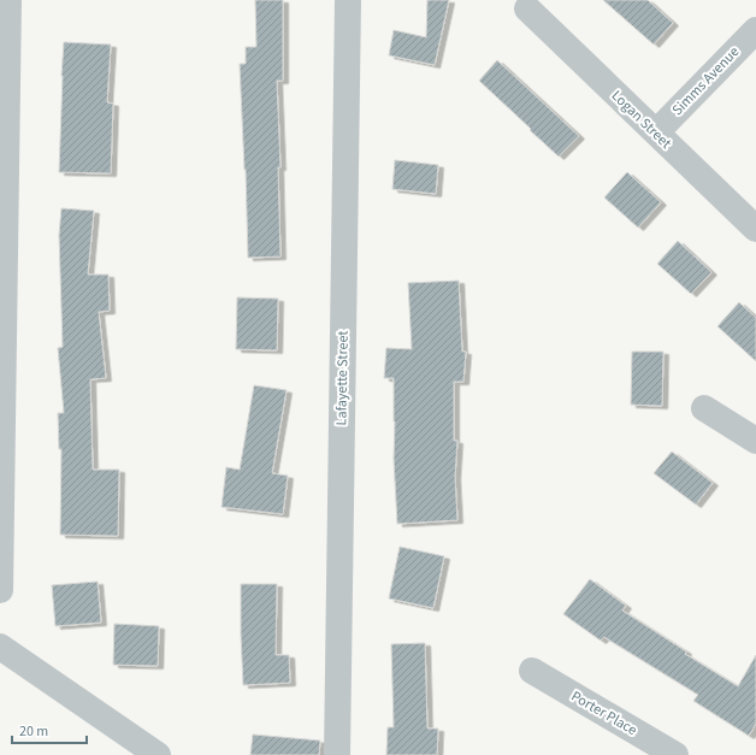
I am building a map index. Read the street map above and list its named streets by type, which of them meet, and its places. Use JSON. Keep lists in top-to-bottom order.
{
  "streets": {
    "street": [
      "Simms Avenue",
      "Logan Street",
      "Lafayette Street",
      "Porter Place"
    ]
  },
  "crossings": [
    ["Simms Avenue", "Logan Street"]
  ],
  "scale_bar": "20 m"
}
